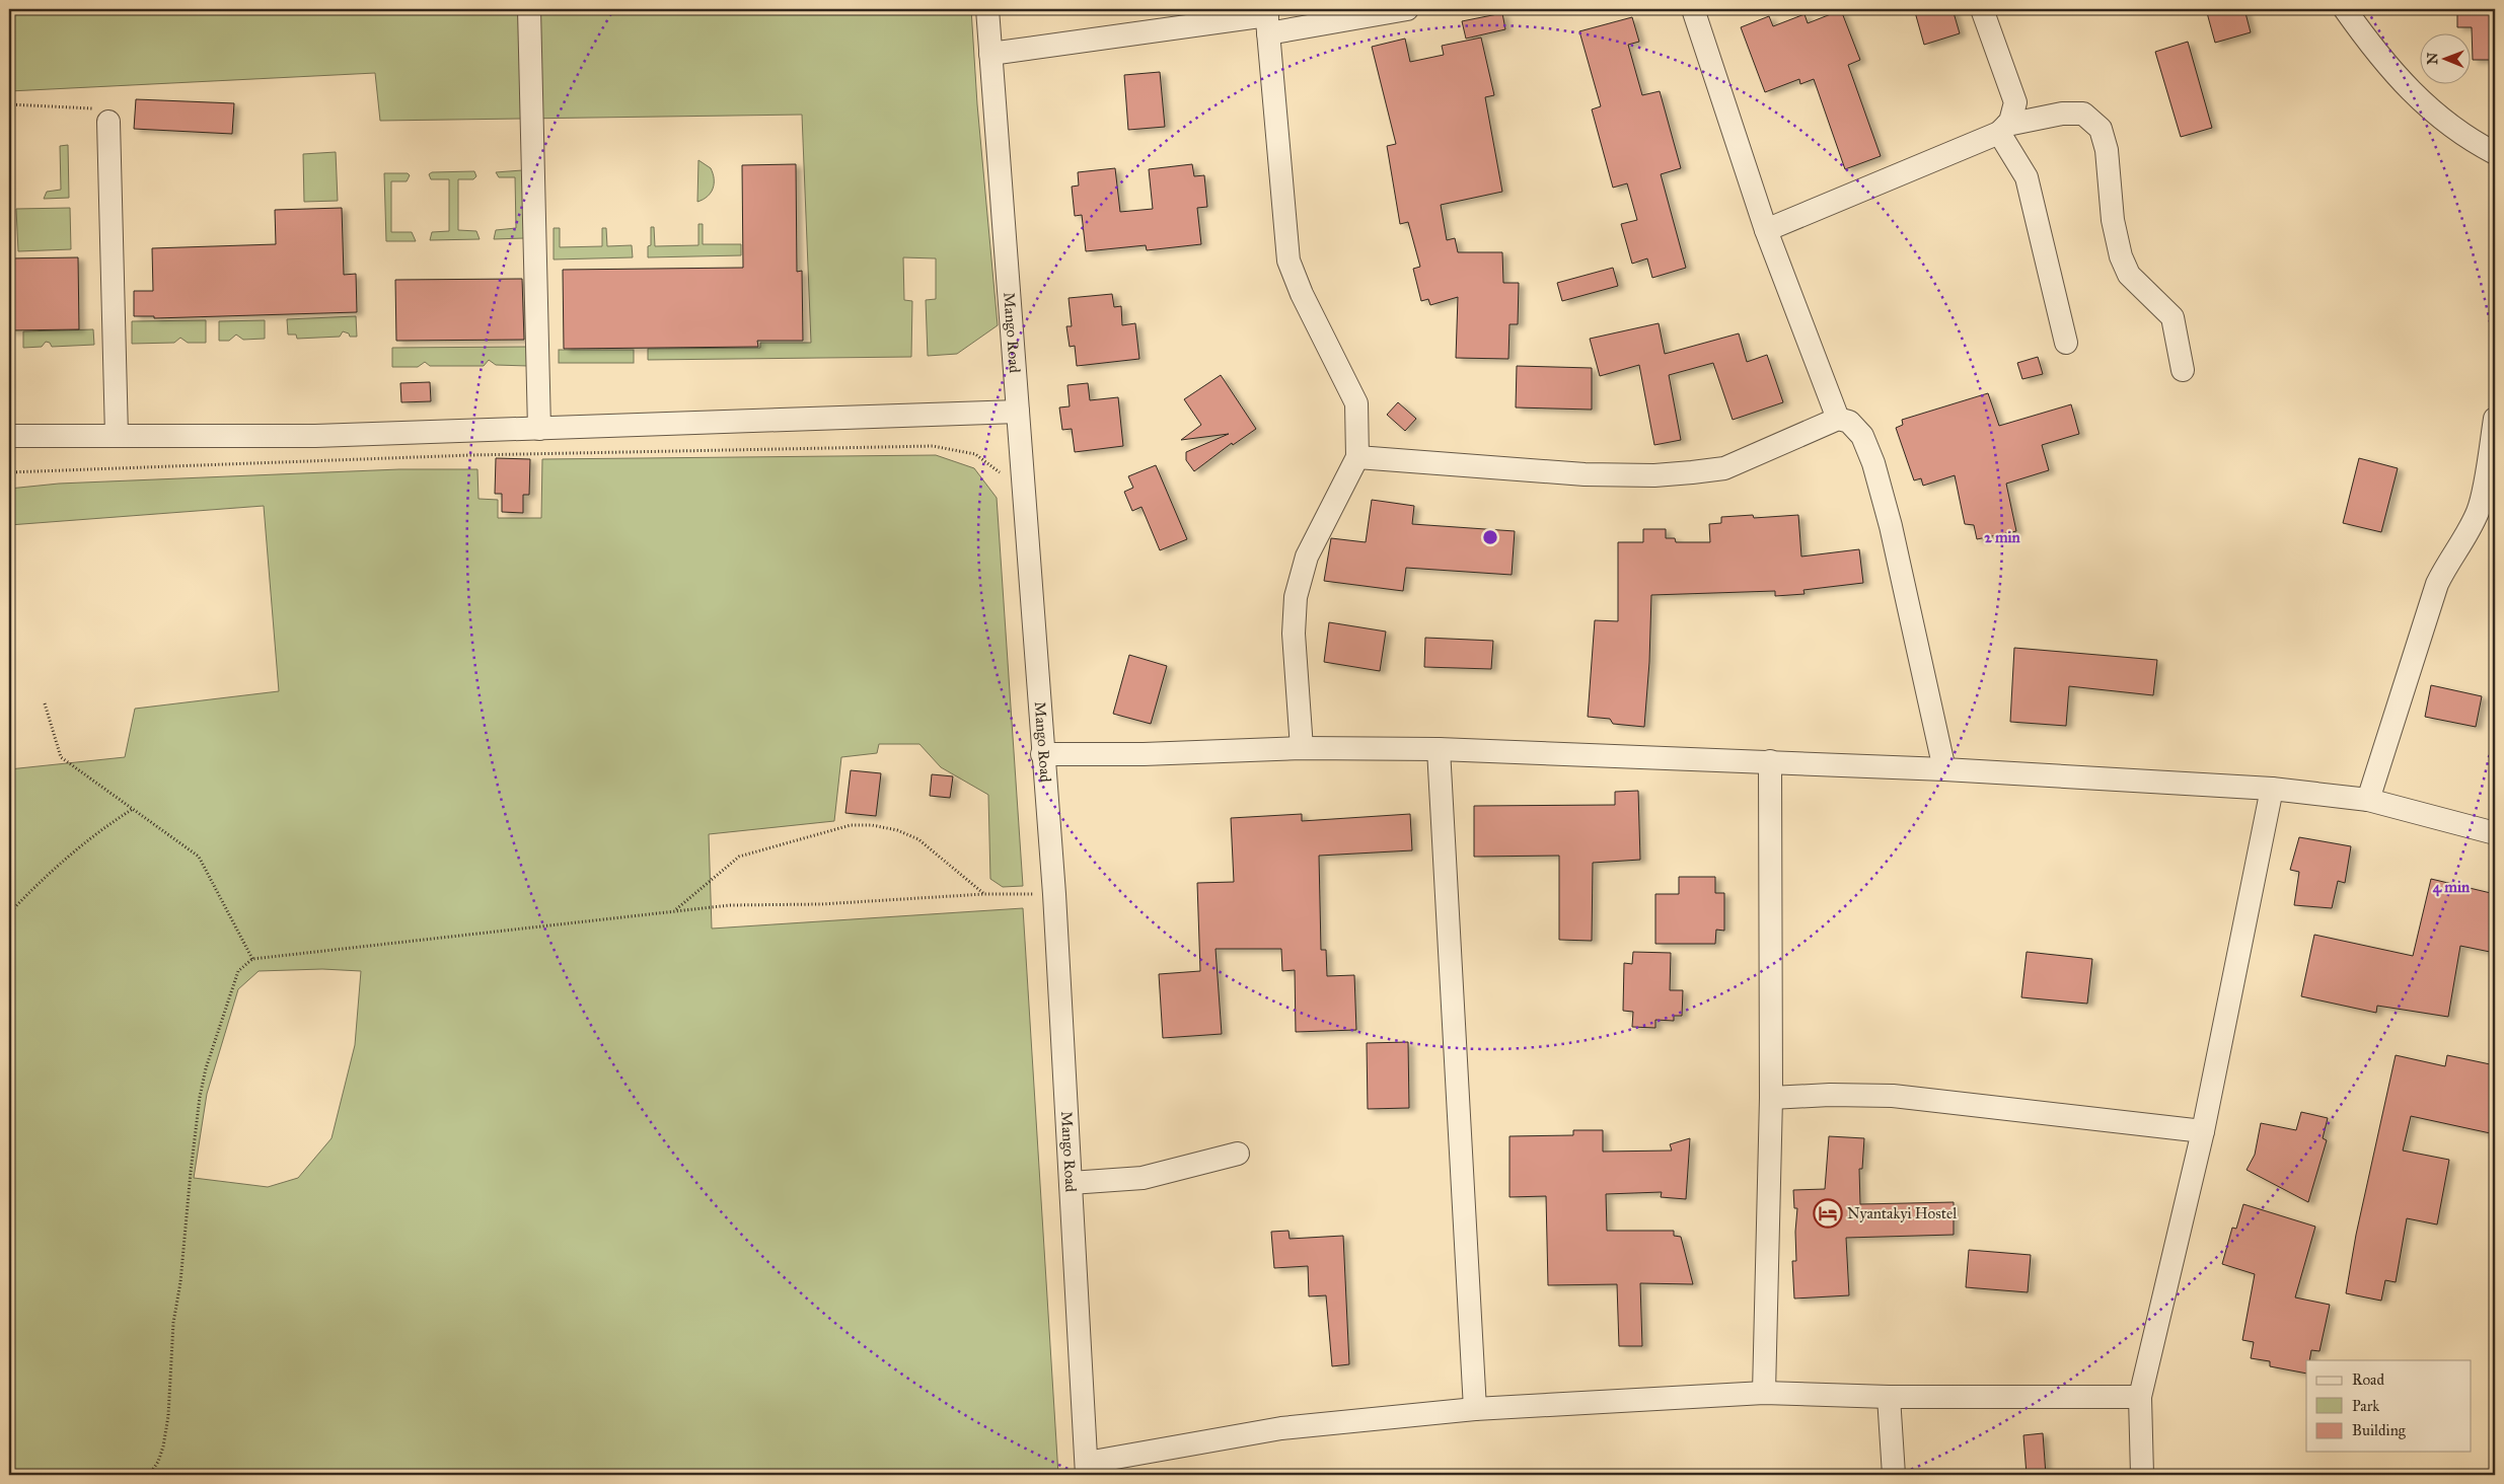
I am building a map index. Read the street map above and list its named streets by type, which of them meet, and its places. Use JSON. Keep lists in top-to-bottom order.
{
  "streets": {
    "street": ["Mango Road"]
  },
  "places": {
    "hotel": ["Nyantakyi Hostel"]
  },
  "legend": ["Road", "Park", "Building"],
  "north": "left",
  "rings": ["2 min", "4 min"]
}
